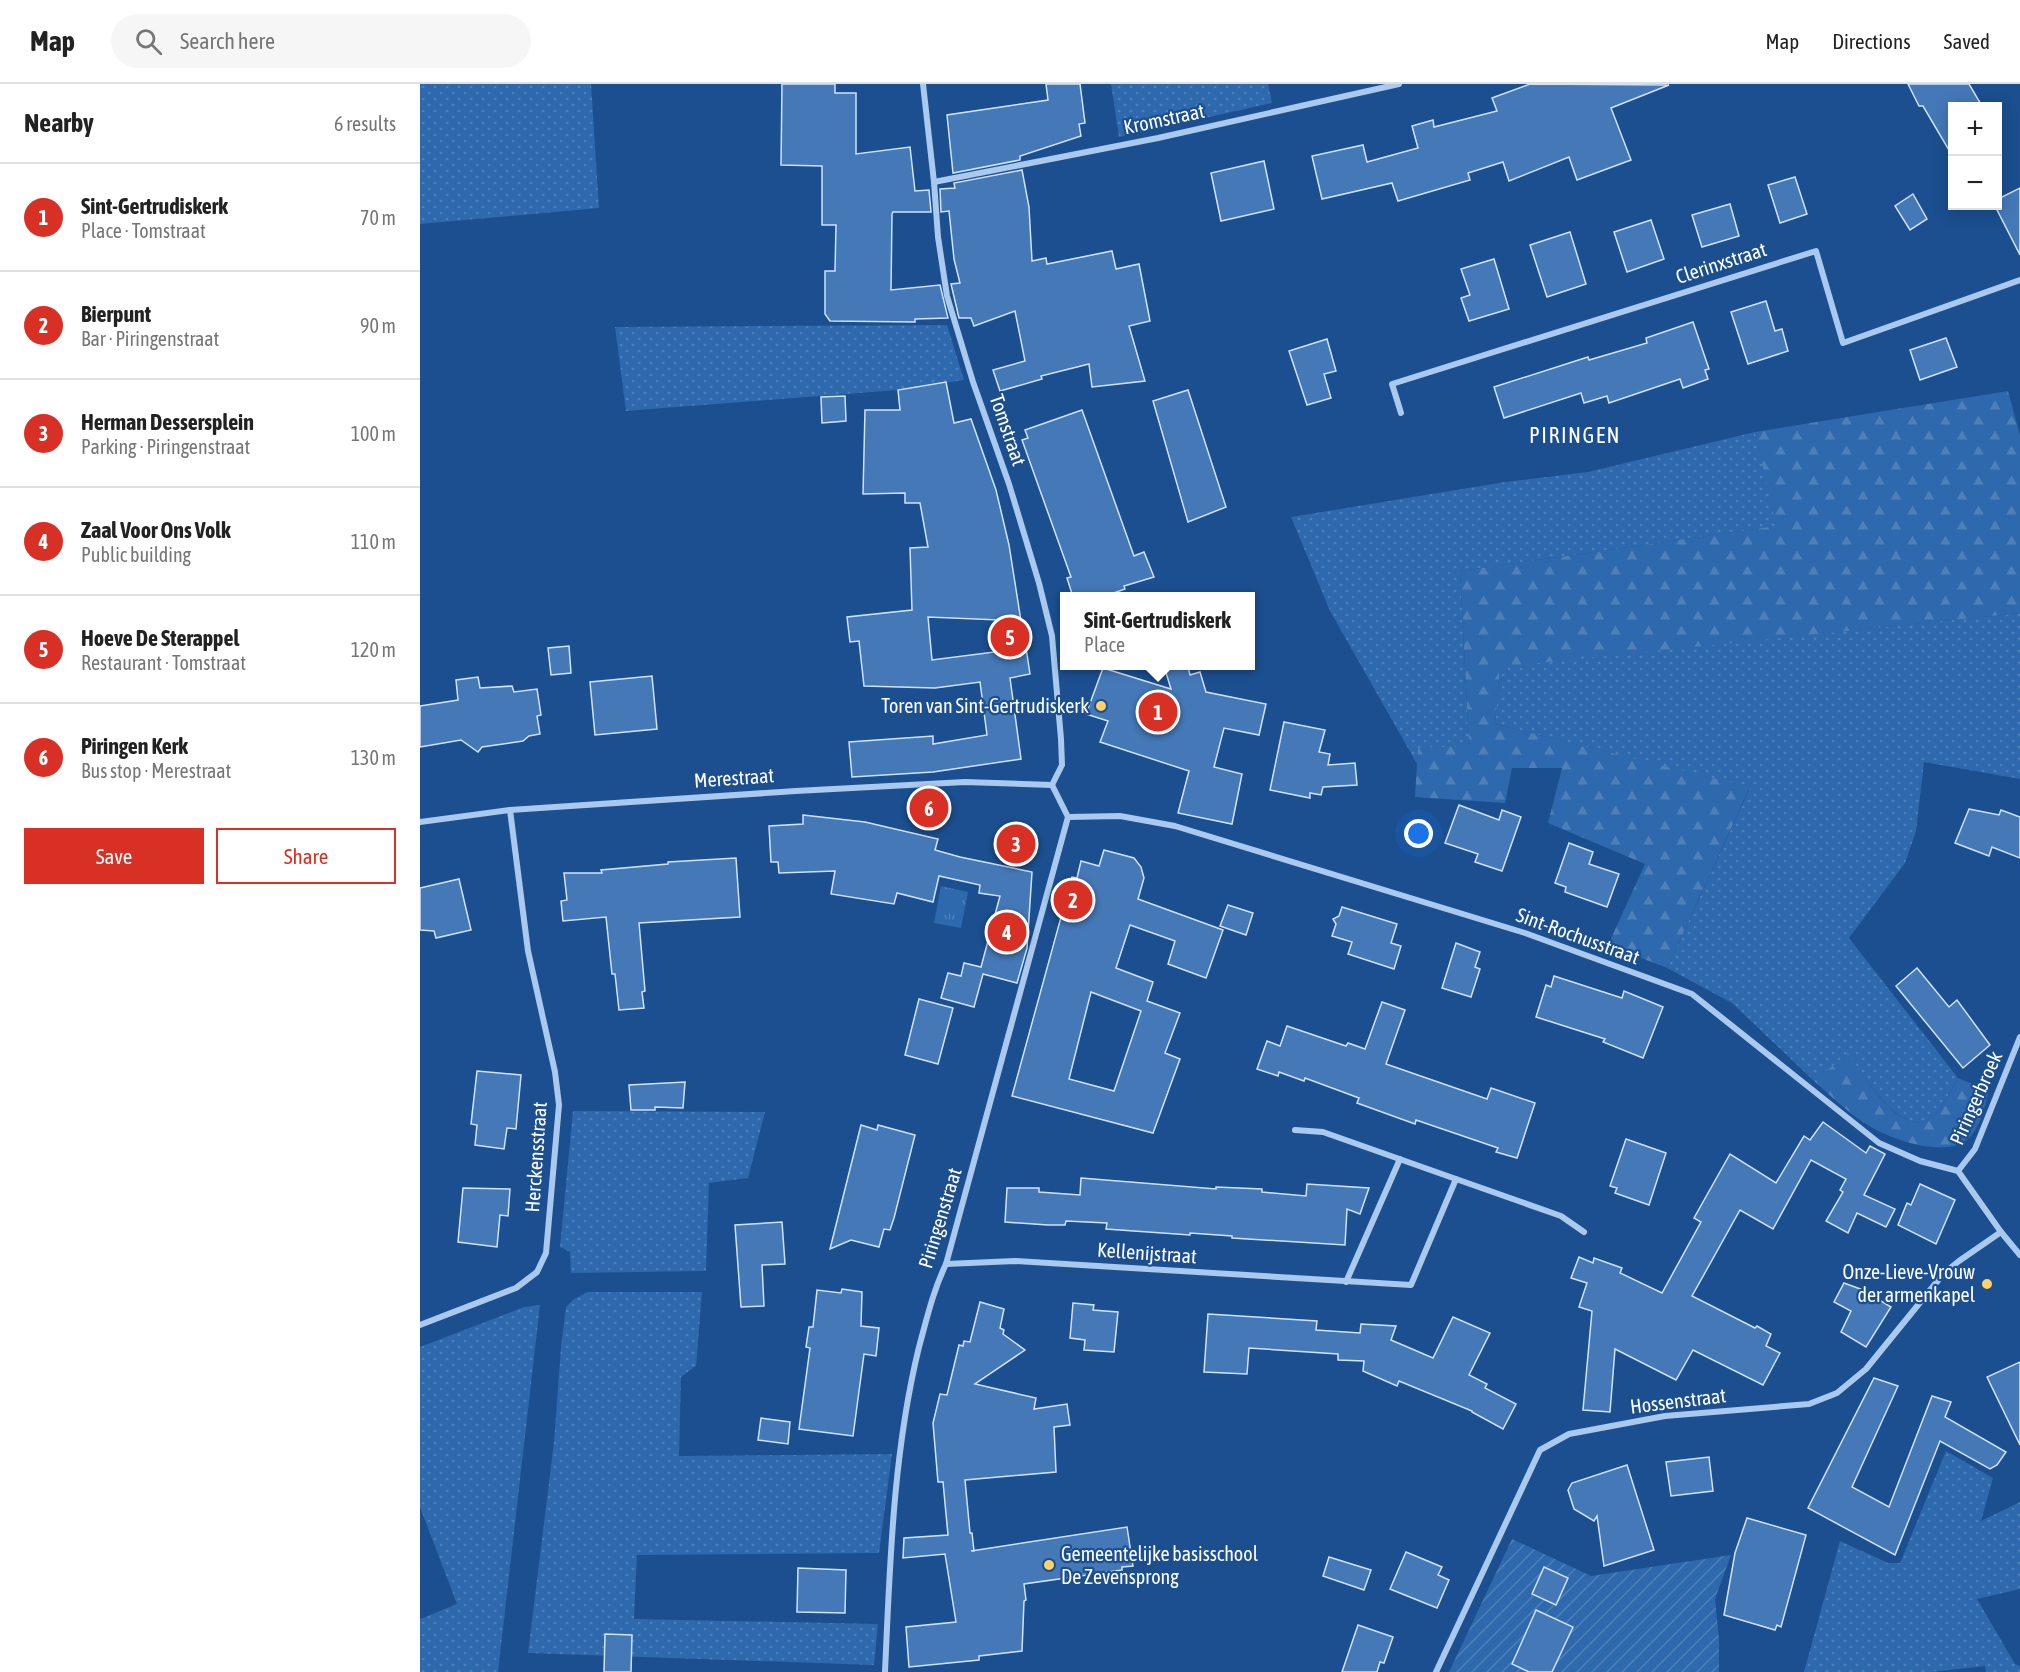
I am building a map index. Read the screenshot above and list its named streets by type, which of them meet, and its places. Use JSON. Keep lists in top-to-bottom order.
{
  "streets": {
    "street": [
      "Kromstraat",
      "Clerinxstraat",
      "Tomstraat",
      "Merestraat",
      "Sint-Rochusstraat",
      "Piringerbroek",
      "Herckensstraat",
      "Piringenstraat",
      "Kellenijstraat",
      "Hossenstraat"
    ]
  },
  "crossings": [
    ["Kromstraat", "Tomstraat"],
    ["Tomstraat", "Merestraat"],
    ["Merestraat", "Herckensstraat"],
    ["Sint-Rochusstraat", "Piringerbroek"],
    ["Sint-Rochusstraat", "Piringenstraat"],
    ["Piringenstraat", "Kellenijstraat"]
  ],
  "districts": ["PIRINGEN"],
  "places": ["Toren van Sint-Gertrudiskerk", "Onze-Lieve-Vrouw der armenkapel", "Gemeentelijke basisschool De Zevensprong"],
  "page": {
    "header": "Map",
    "search": "Search here",
    "nav": ["Map", "Directions", "Saved"],
    "heading": ["Nearby", "6 results"],
    "map_buttons": ["+", "−"],
    "list": [
      {
        "mark": "1",
        "name": "Sint-Gertrudiskerk",
        "note": "Place · Tomstraat",
        "value": "70 m"
      },
      {
        "mark": "2",
        "name": "Bierpunt",
        "note": "Bar · Piringenstraat",
        "value": "90 m"
      },
      {
        "mark": "3",
        "name": "Herman Dessersplein",
        "note": "Parking · Piringenstraat",
        "value": "100 m"
      },
      {
        "mark": "4",
        "name": "Zaal Voor Ons Volk",
        "note": "Public building",
        "value": "110 m"
      },
      {
        "mark": "5",
        "name": "Hoeve De Sterappel",
        "note": "Restaurant · Tomstraat",
        "value": "120 m"
      },
      {
        "mark": "6",
        "name": "Piringen Kerk",
        "note": "Bus stop · Merestraat",
        "value": "130 m"
      }
    ],
    "popup": ["Sint-Gertrudiskerk", "Place"],
    "pins": [
      "5",
      "1",
      "6",
      "3",
      "2",
      "4"
    ],
    "buttons": ["Save", "Share"]
  }
}
